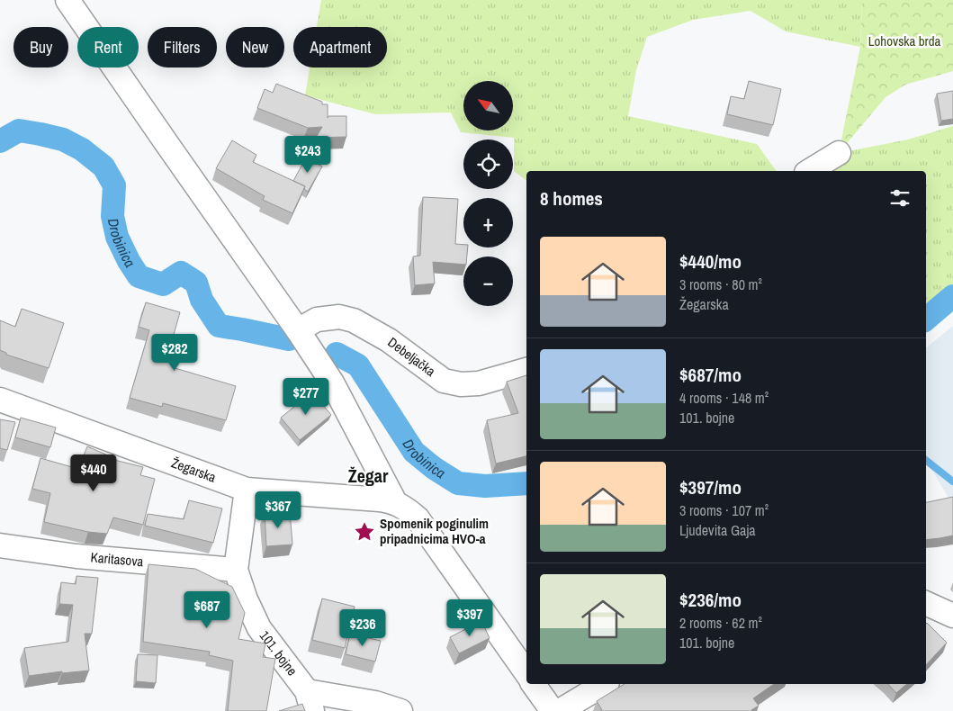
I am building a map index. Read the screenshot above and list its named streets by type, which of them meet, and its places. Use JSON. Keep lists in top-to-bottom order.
{
  "streets": {
    "street": [
      "Debeljačka",
      "Žegarska",
      "Karitasova",
      "101. bojne"
    ]
  },
  "crossings": [
    ["Žegarska", "101. bojne"],
    ["Karitasova", "101. bojne"]
  ],
  "districts": ["Žegar"],
  "water": ["Drobinica"],
  "parks": ["Lohovska brda"],
  "places": {
    "place": ["Spomenik poginulim pripadnicima HVO-a"]
  },
  "north": "top left",
  "page": {
    "chip": [
      "Buy",
      "Rent",
      "Filters",
      "New",
      "Apartment"
    ],
    "map_buttons": ["+", "−"],
    "price": [
      "$243",
      "$282",
      "$277",
      "$440",
      "$367",
      "$687",
      "$397",
      "$236"
    ],
    "heading": "8 homes",
    "list": [
      {
        "name": "$440/mo",
        "note": "3 rooms · 80 m² · Žegarska"
      },
      {
        "name": "$687/mo",
        "note": "4 rooms · 148 m² · 101. bojne"
      },
      {
        "name": "$397/mo",
        "note": "3 rooms · 107 m² · Ljudevita Gaja"
      },
      {
        "name": "$236/mo",
        "note": "2 rooms · 62 m² · 101. bojne"
      }
    ]
  }
}
